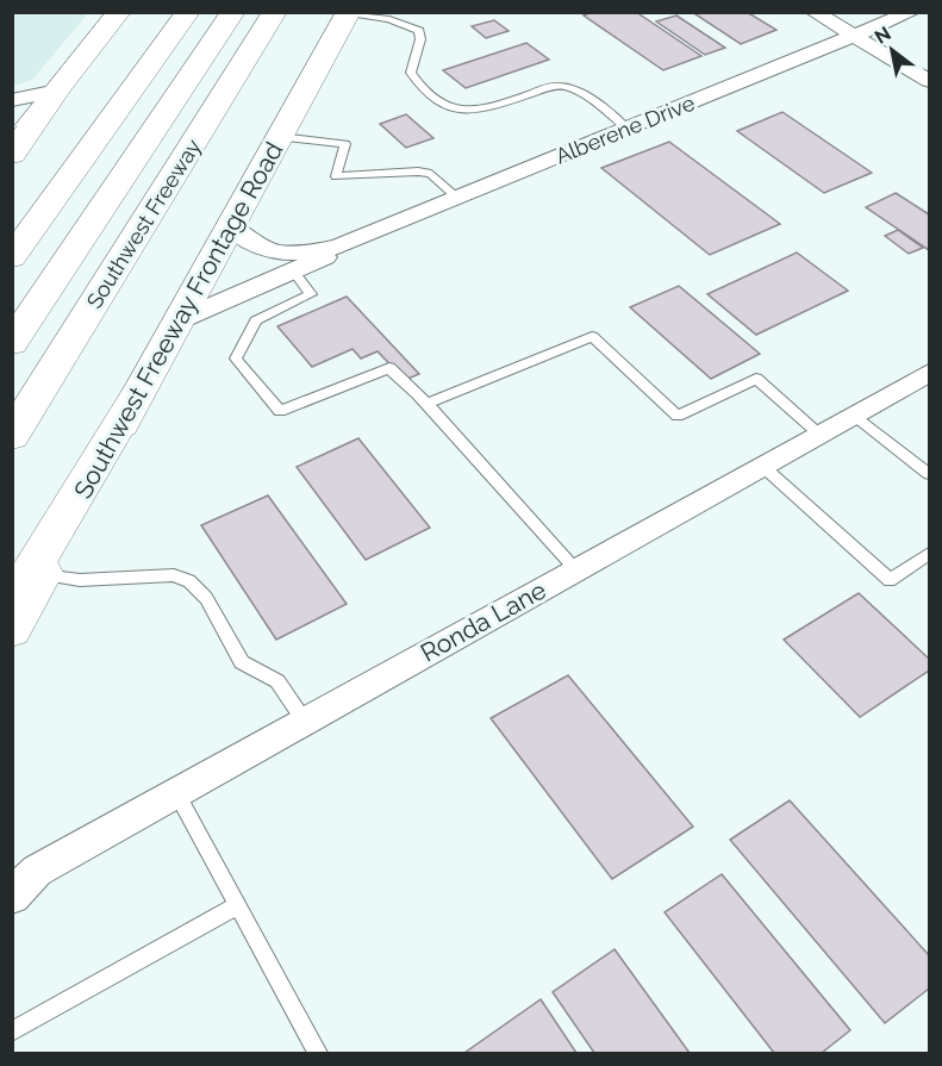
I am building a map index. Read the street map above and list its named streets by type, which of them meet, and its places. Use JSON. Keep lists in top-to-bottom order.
{
  "streets": {
    "main road": ["Southwest Freeway", "Southwest Freeway Frontage Road"],
    "street": ["Alberene Drive", "Ronda Lane"]
  },
  "crossings": [
    ["Alberene Drive", "Southwest Freeway Frontage Road"]
  ],
  "north": "top left"
}
